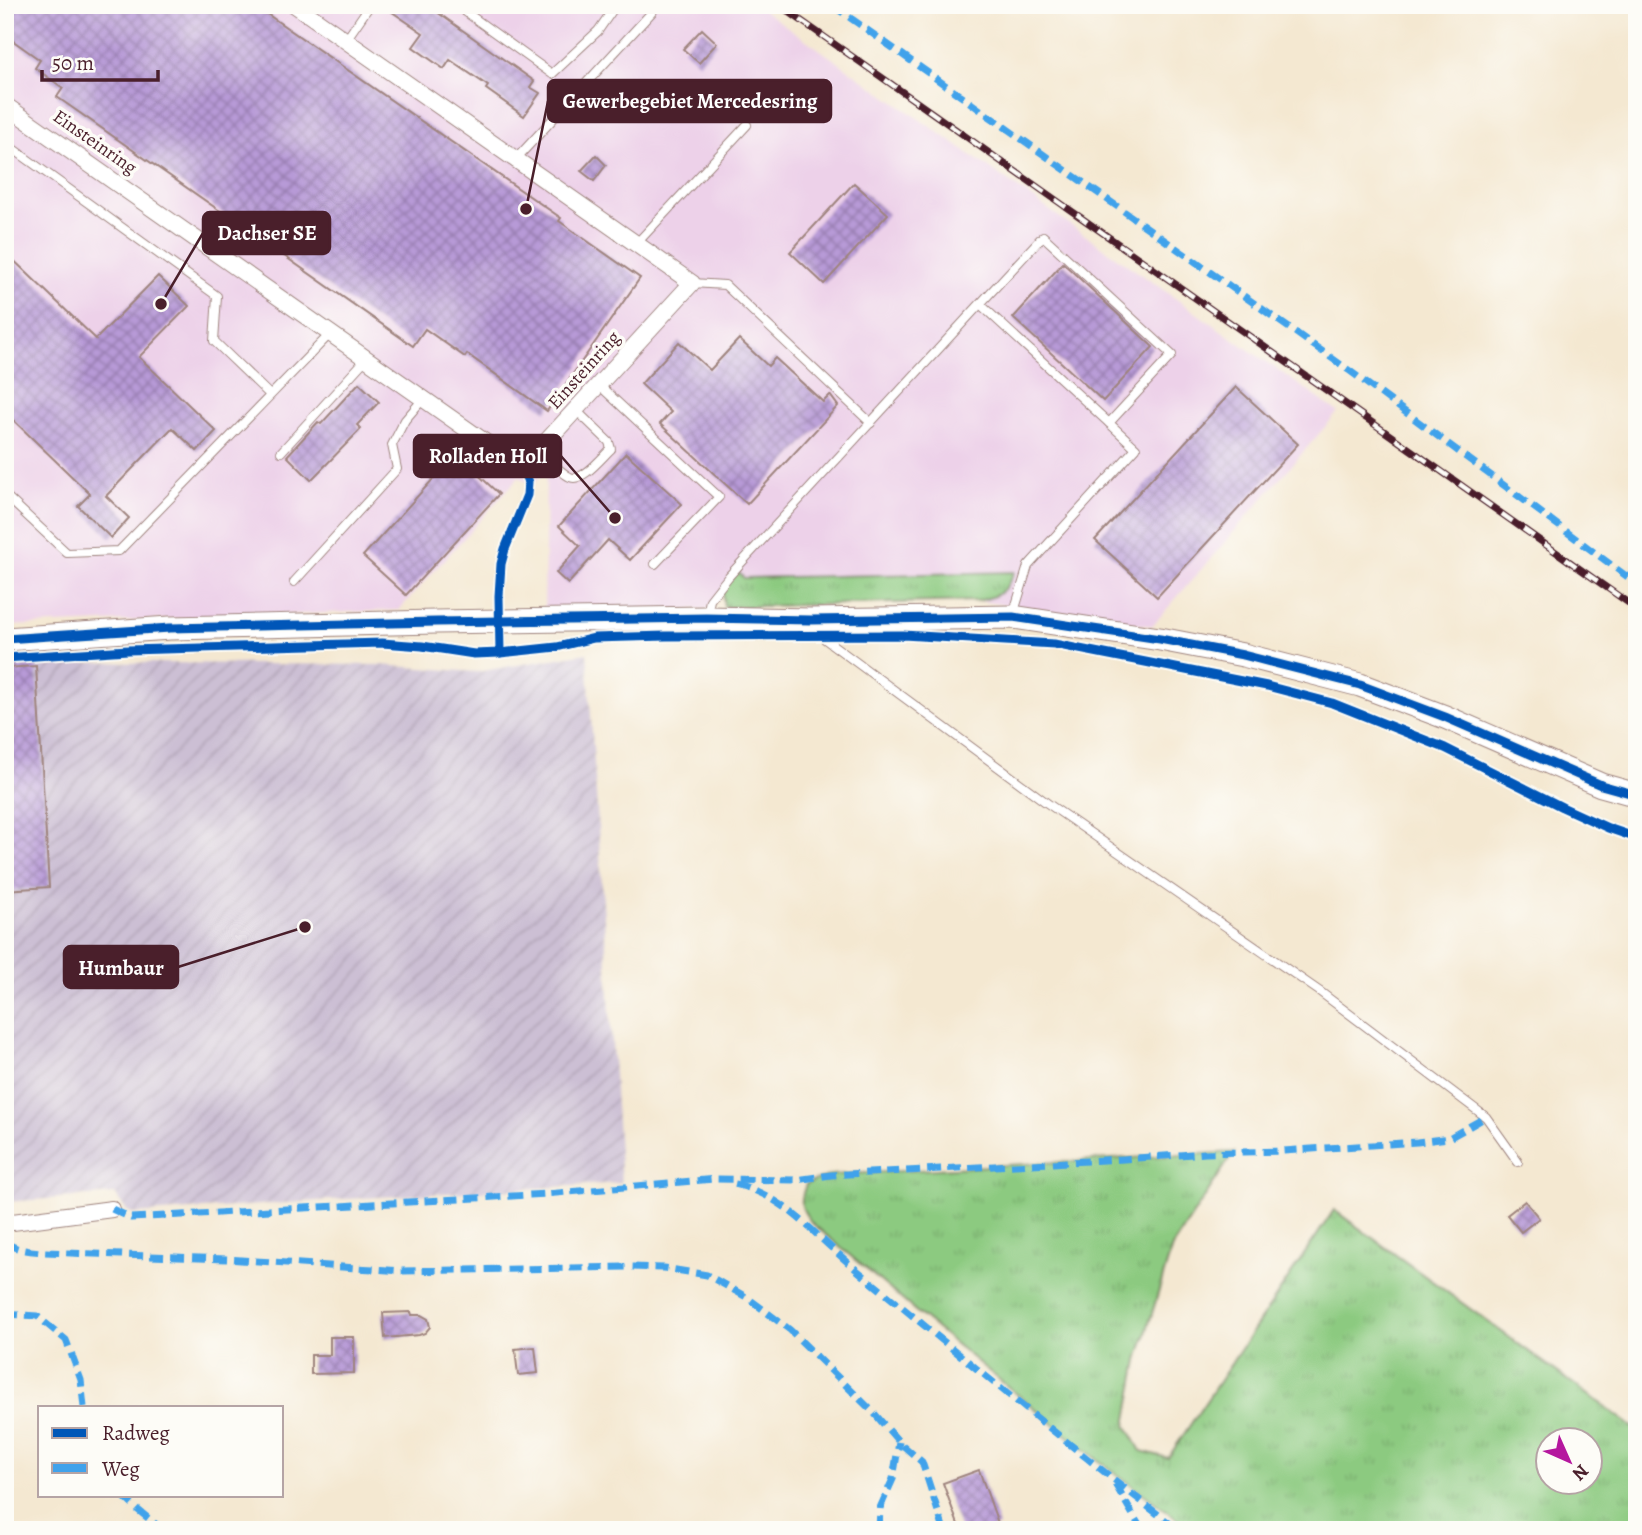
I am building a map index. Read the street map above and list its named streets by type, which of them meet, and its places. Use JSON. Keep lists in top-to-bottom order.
{
  "streets": {
    "street": ["Einsteinring"]
  },
  "places": [
    "Gewerbegebiet Mercedesring",
    "Dachser SE",
    "Rolladen Holl",
    "Humbaur"
  ],
  "legend": ["Radweg", "Weg"],
  "scale_bar": "50 m",
  "north": "bottom right"
}
